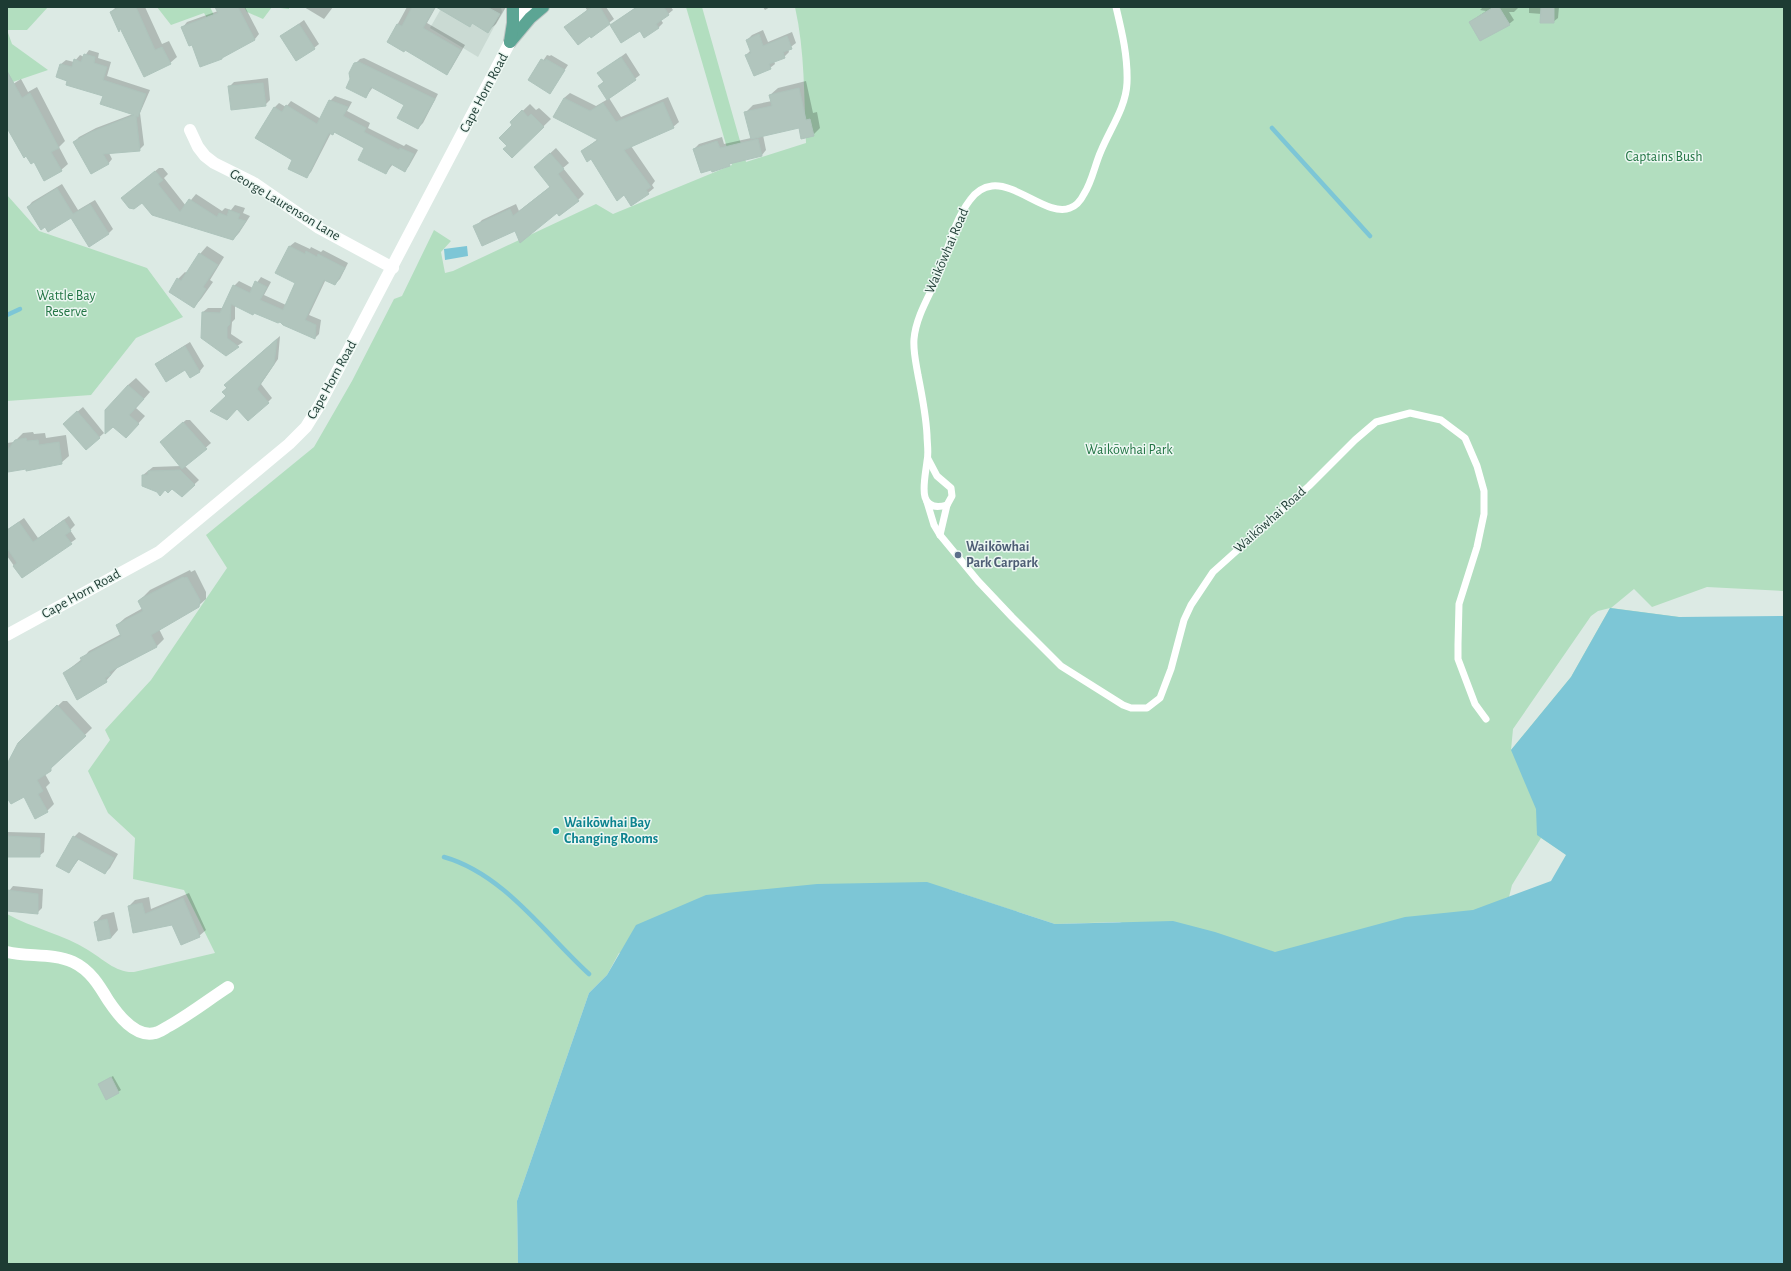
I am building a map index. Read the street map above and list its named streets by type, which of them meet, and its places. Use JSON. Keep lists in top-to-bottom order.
{
  "streets": {
    "street": ["Cape Horn Road", "George Laurenson Lane"],
    "lane": ["Waikōwhai Road"]
  },
  "crossings": [
    ["Cape Horn Road", "George Laurenson Lane"]
  ],
  "parks": ["Captains Bush", "Wattle Bay Reserve", "Waikōwhai Park"],
  "places": ["Waikōwhai Park Carpark", "Waikōwhai Bay Changing Rooms"]
}
